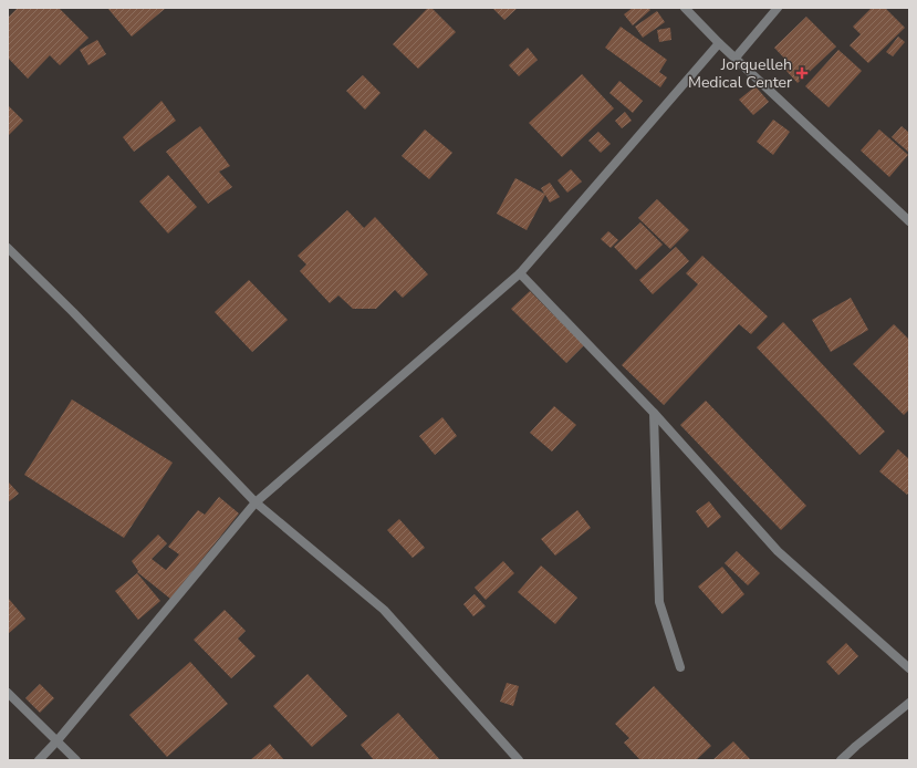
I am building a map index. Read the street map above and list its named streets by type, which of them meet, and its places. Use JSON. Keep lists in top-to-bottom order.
{
  "places": {
    "health": ["Jorquelleh Medical Center"]
  }
}
